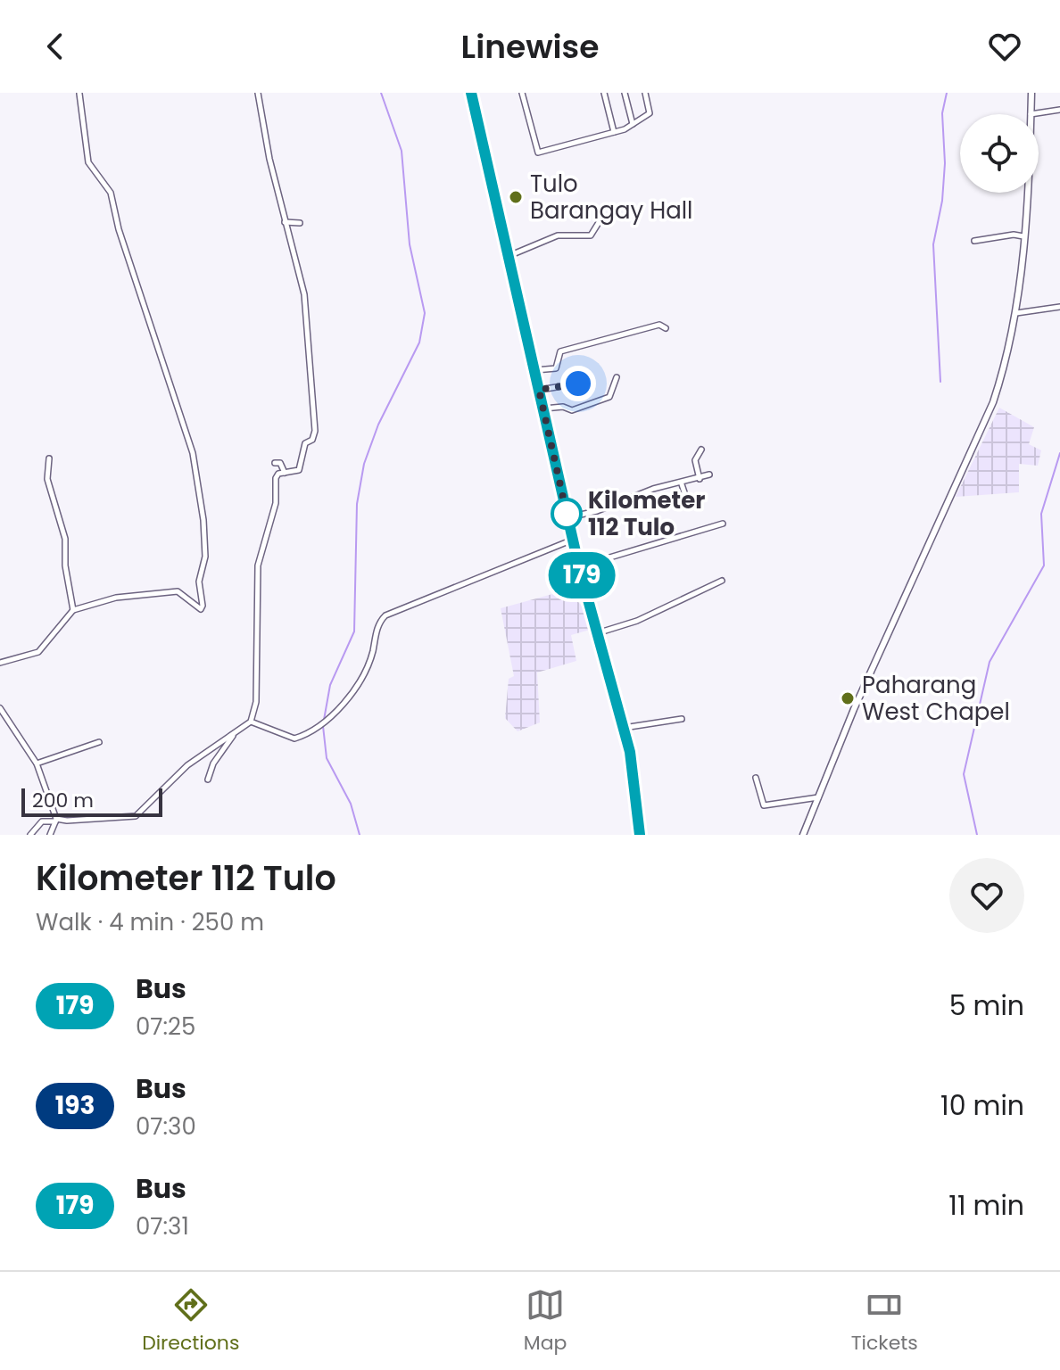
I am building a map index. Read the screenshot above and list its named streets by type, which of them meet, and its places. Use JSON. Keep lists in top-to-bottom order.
{
  "places": ["Tulo Barangay Hall", "Kilometer 112 Tulo", "Paharang West Chapel"],
  "lines": ["bus line 179"],
  "scale_bar": "200 m",
  "page": {
    "header": "Linewise",
    "on_map": "179",
    "scale": "200 m",
    "heading": ["Kilometer 112 Tulo", "Walk · 4 min · 250 m"],
    "list": [
      {
        "mark": "179",
        "name": "Bus",
        "note": "07:25",
        "value": "5 min"
      },
      {
        "mark": "193",
        "name": "Bus",
        "note": "07:30",
        "value": "10 min"
      },
      {
        "mark": "179",
        "name": "Bus",
        "note": "07:31",
        "value": "11 min"
      }
    ],
    "tabs": ["Directions", "Map", "Tickets"]
  }
}
